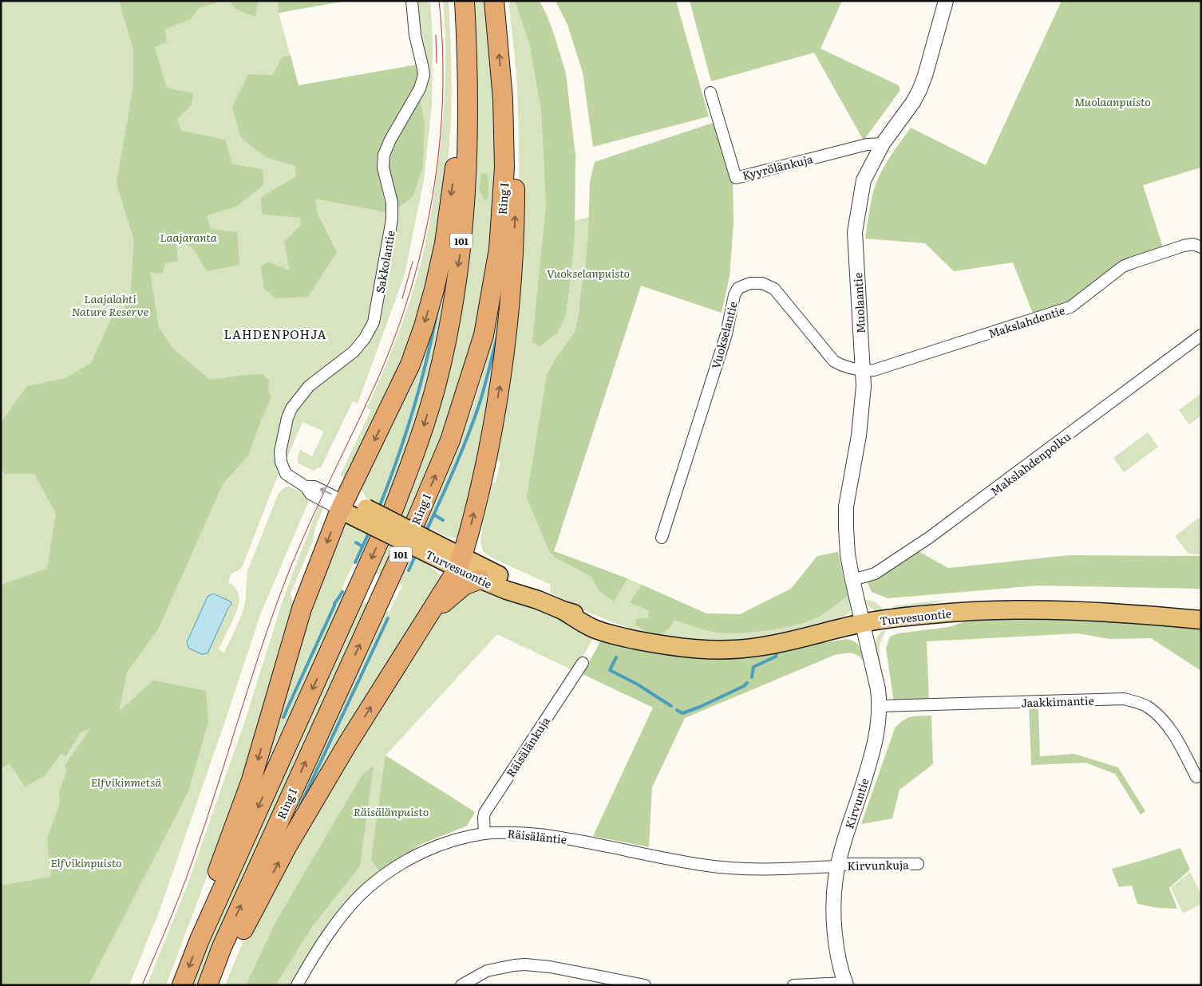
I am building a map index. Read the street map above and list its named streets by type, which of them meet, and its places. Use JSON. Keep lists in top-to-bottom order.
{
  "streets": {
    "highway": ["Ring I", "101"],
    "main road": ["Turvesuontie"],
    "street": [
      "Kyyrölänkuja",
      "Sakkolantie",
      "Muolaantie",
      "Makslahdentie",
      "Vuokselantie",
      "Makslahdenpolku",
      "Jaakkimantie",
      "Räisälänkuja",
      "Kirvuntie",
      "Räisäläntie",
      "Kirvunkuja"
    ]
  },
  "crossings": [
    ["Kyyrölänkuja", "Muolaantie"],
    ["Sakkolantie", "Turvesuontie"],
    ["Muolaantie", "Makslahdentie"],
    ["Muolaantie", "Vuokselantie"],
    ["Muolaantie", "Makslahdenpolku"],
    ["Muolaantie", "Turvesuontie"],
    ["Muolaantie", "Kirvuntie"],
    ["Makslahdentie", "Vuokselantie"],
    ["Turvesuontie", "Kirvuntie"],
    ["Jaakkimantie", "Kirvuntie"],
    ["Räisälänkuja", "Räisäläntie"],
    ["Kirvuntie", "Räisäläntie"],
    ["Kirvuntie", "Kirvunkuja"],
    ["Räisäläntie", "Kirvunkuja"]
  ],
  "districts": ["LAHDENPOHJA"],
  "parks": [
    "Muolaanpuisto",
    "Laajaranta",
    "Vuokselanpuisto",
    "Laajalahti Nature Reserve",
    "Elfvikinmetsä",
    "Räisälänpuisto",
    "Elfvikinpuisto"
  ]
}
